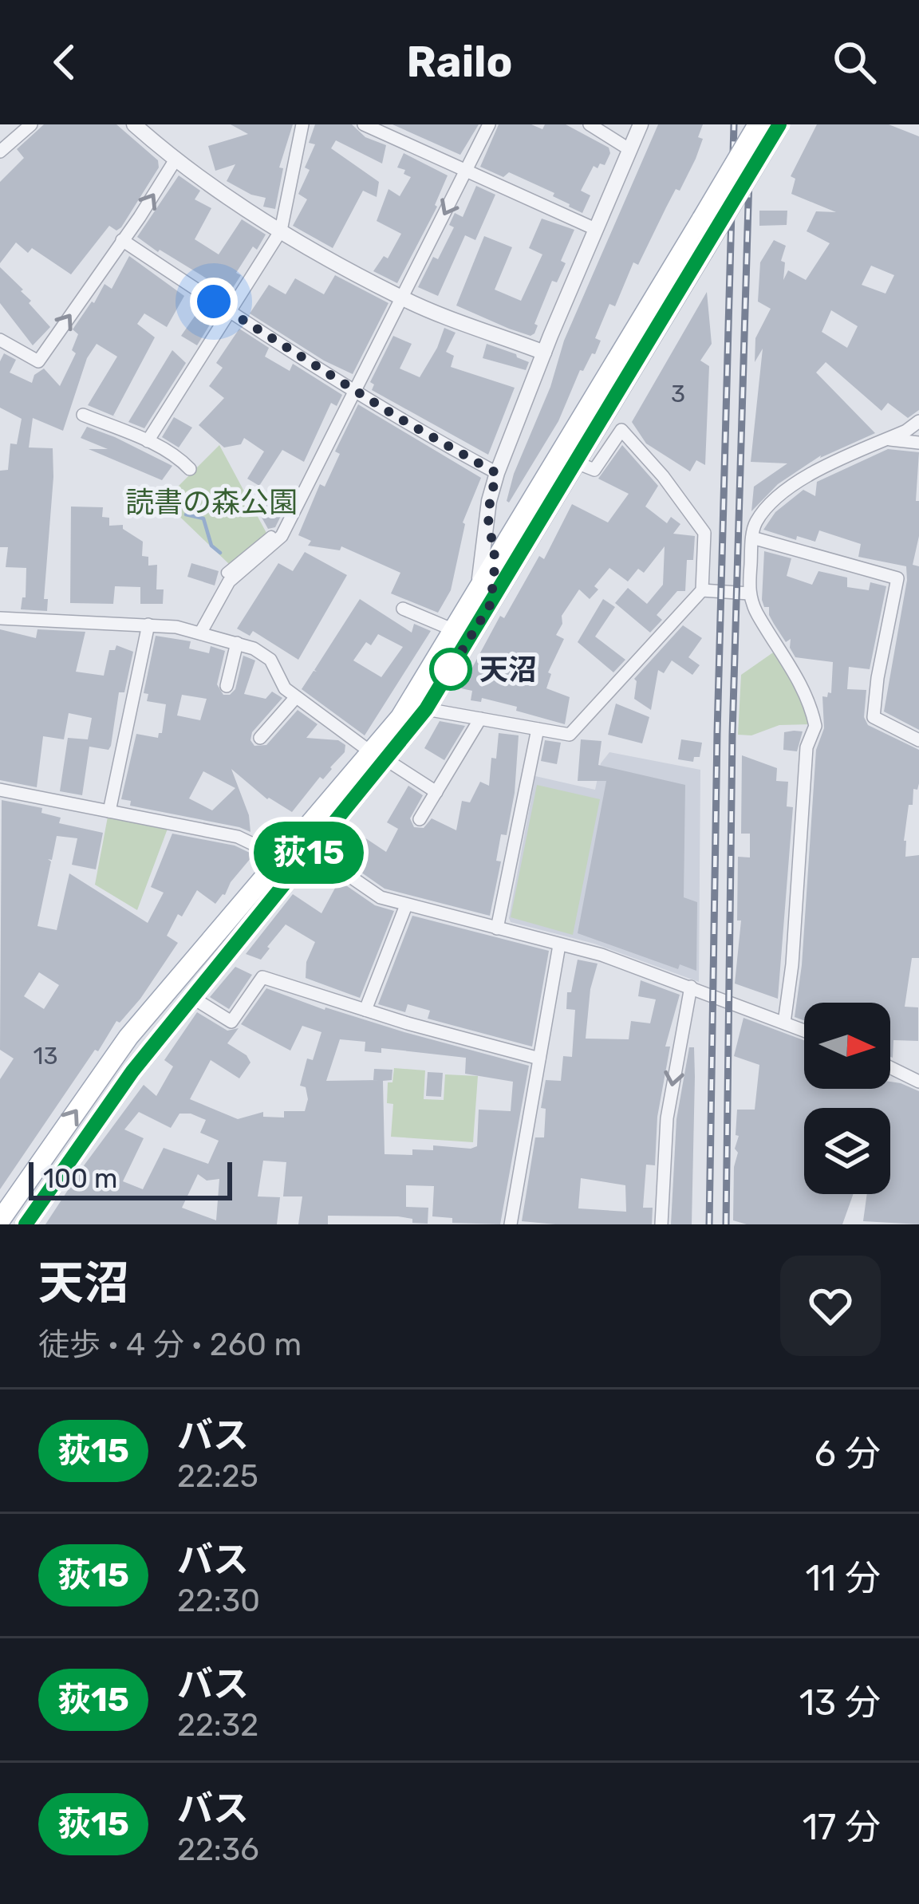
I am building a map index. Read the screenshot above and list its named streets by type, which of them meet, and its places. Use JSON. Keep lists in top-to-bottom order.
{
  "parks": ["読書の森公園"],
  "places": ["天沼"],
  "lines": ["bus line 荻15"],
  "house_numbers": ["3", "13"],
  "scale_bar": "100 m",
  "north": "right",
  "page": {
    "header": "Railo",
    "on_map": "荻15",
    "scale": "100 m",
    "heading": ["天沼", "徒歩 · 4 分 · 260 m"],
    "list": [
      {
        "mark": "荻15",
        "name": "バス",
        "note": "22:25",
        "value": "6 分"
      },
      {
        "mark": "荻15",
        "name": "バス",
        "note": "22:30",
        "value": "11 分"
      },
      {
        "mark": "荻15",
        "name": "バス",
        "note": "22:32",
        "value": "13 分"
      },
      {
        "mark": "荻15",
        "name": "バス",
        "note": "22:36",
        "value": "17 分"
      }
    ]
  }
}
